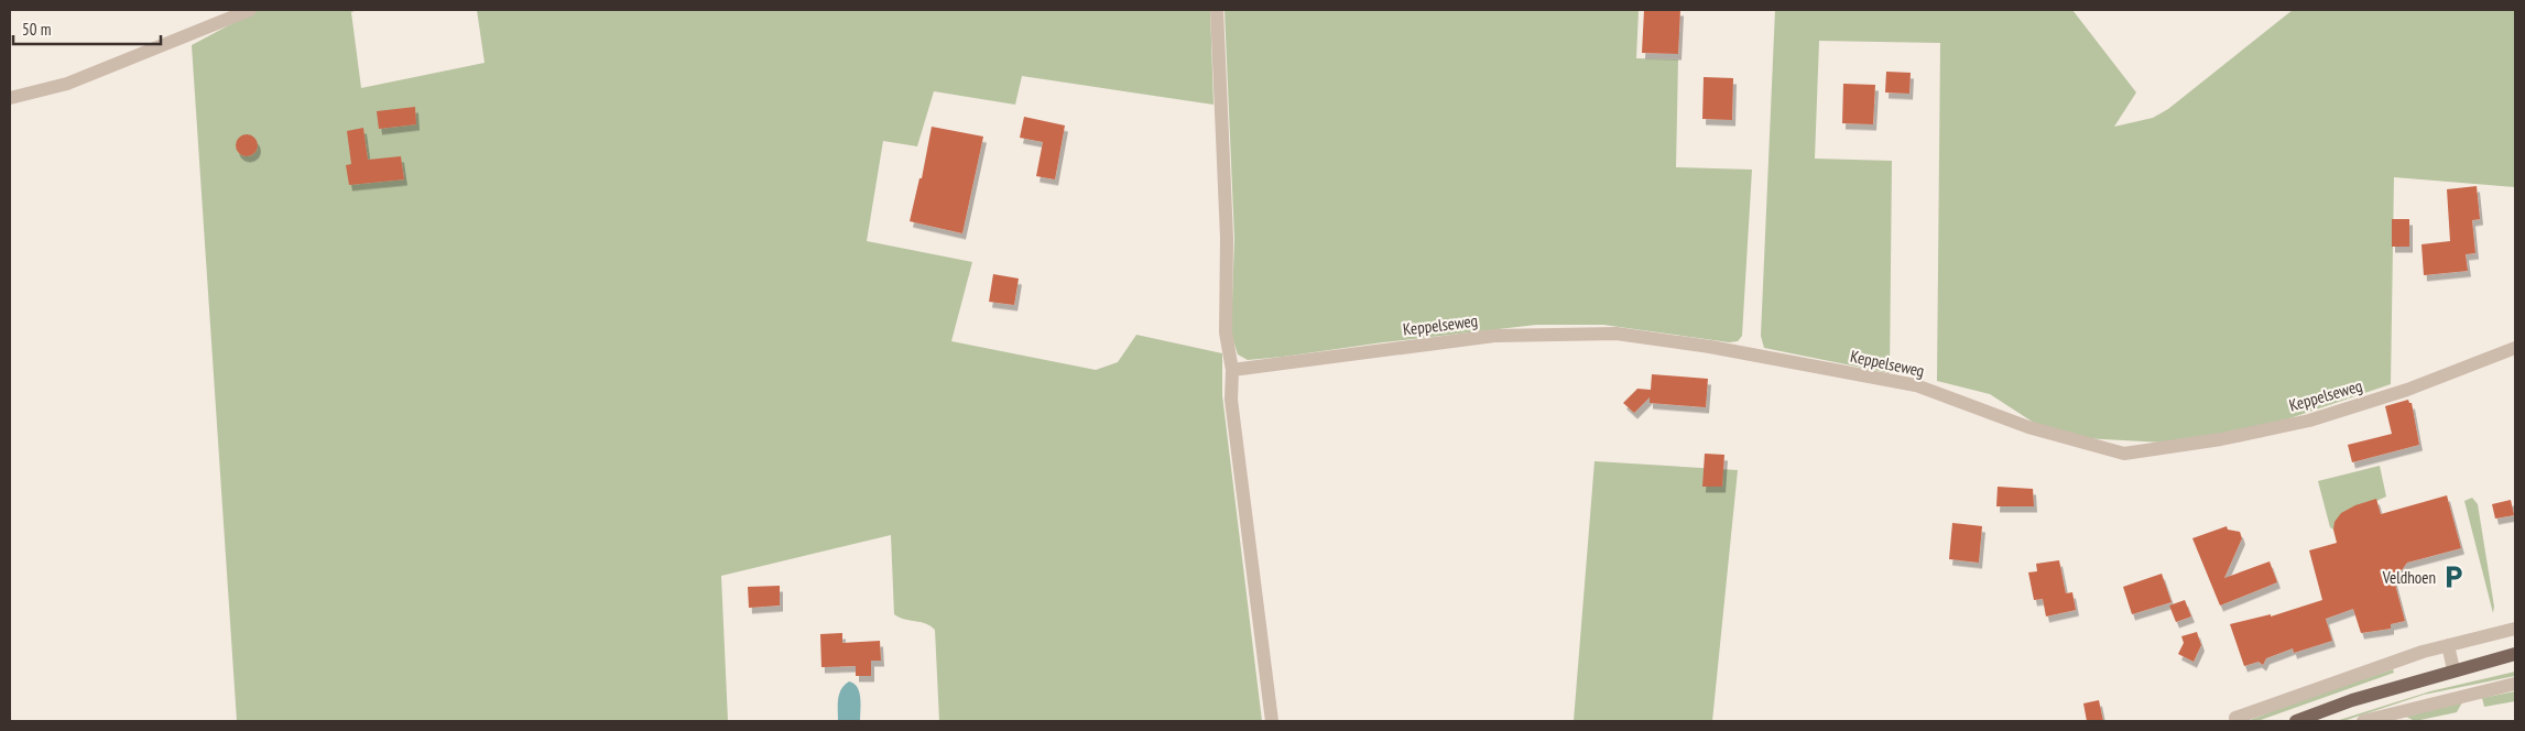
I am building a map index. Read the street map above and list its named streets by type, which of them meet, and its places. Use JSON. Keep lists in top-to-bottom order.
{
  "streets": {
    "street": ["Keppelseweg"]
  },
  "places": {
    "parking": ["Veldhoen"]
  },
  "scale_bar": "50 m"
}
